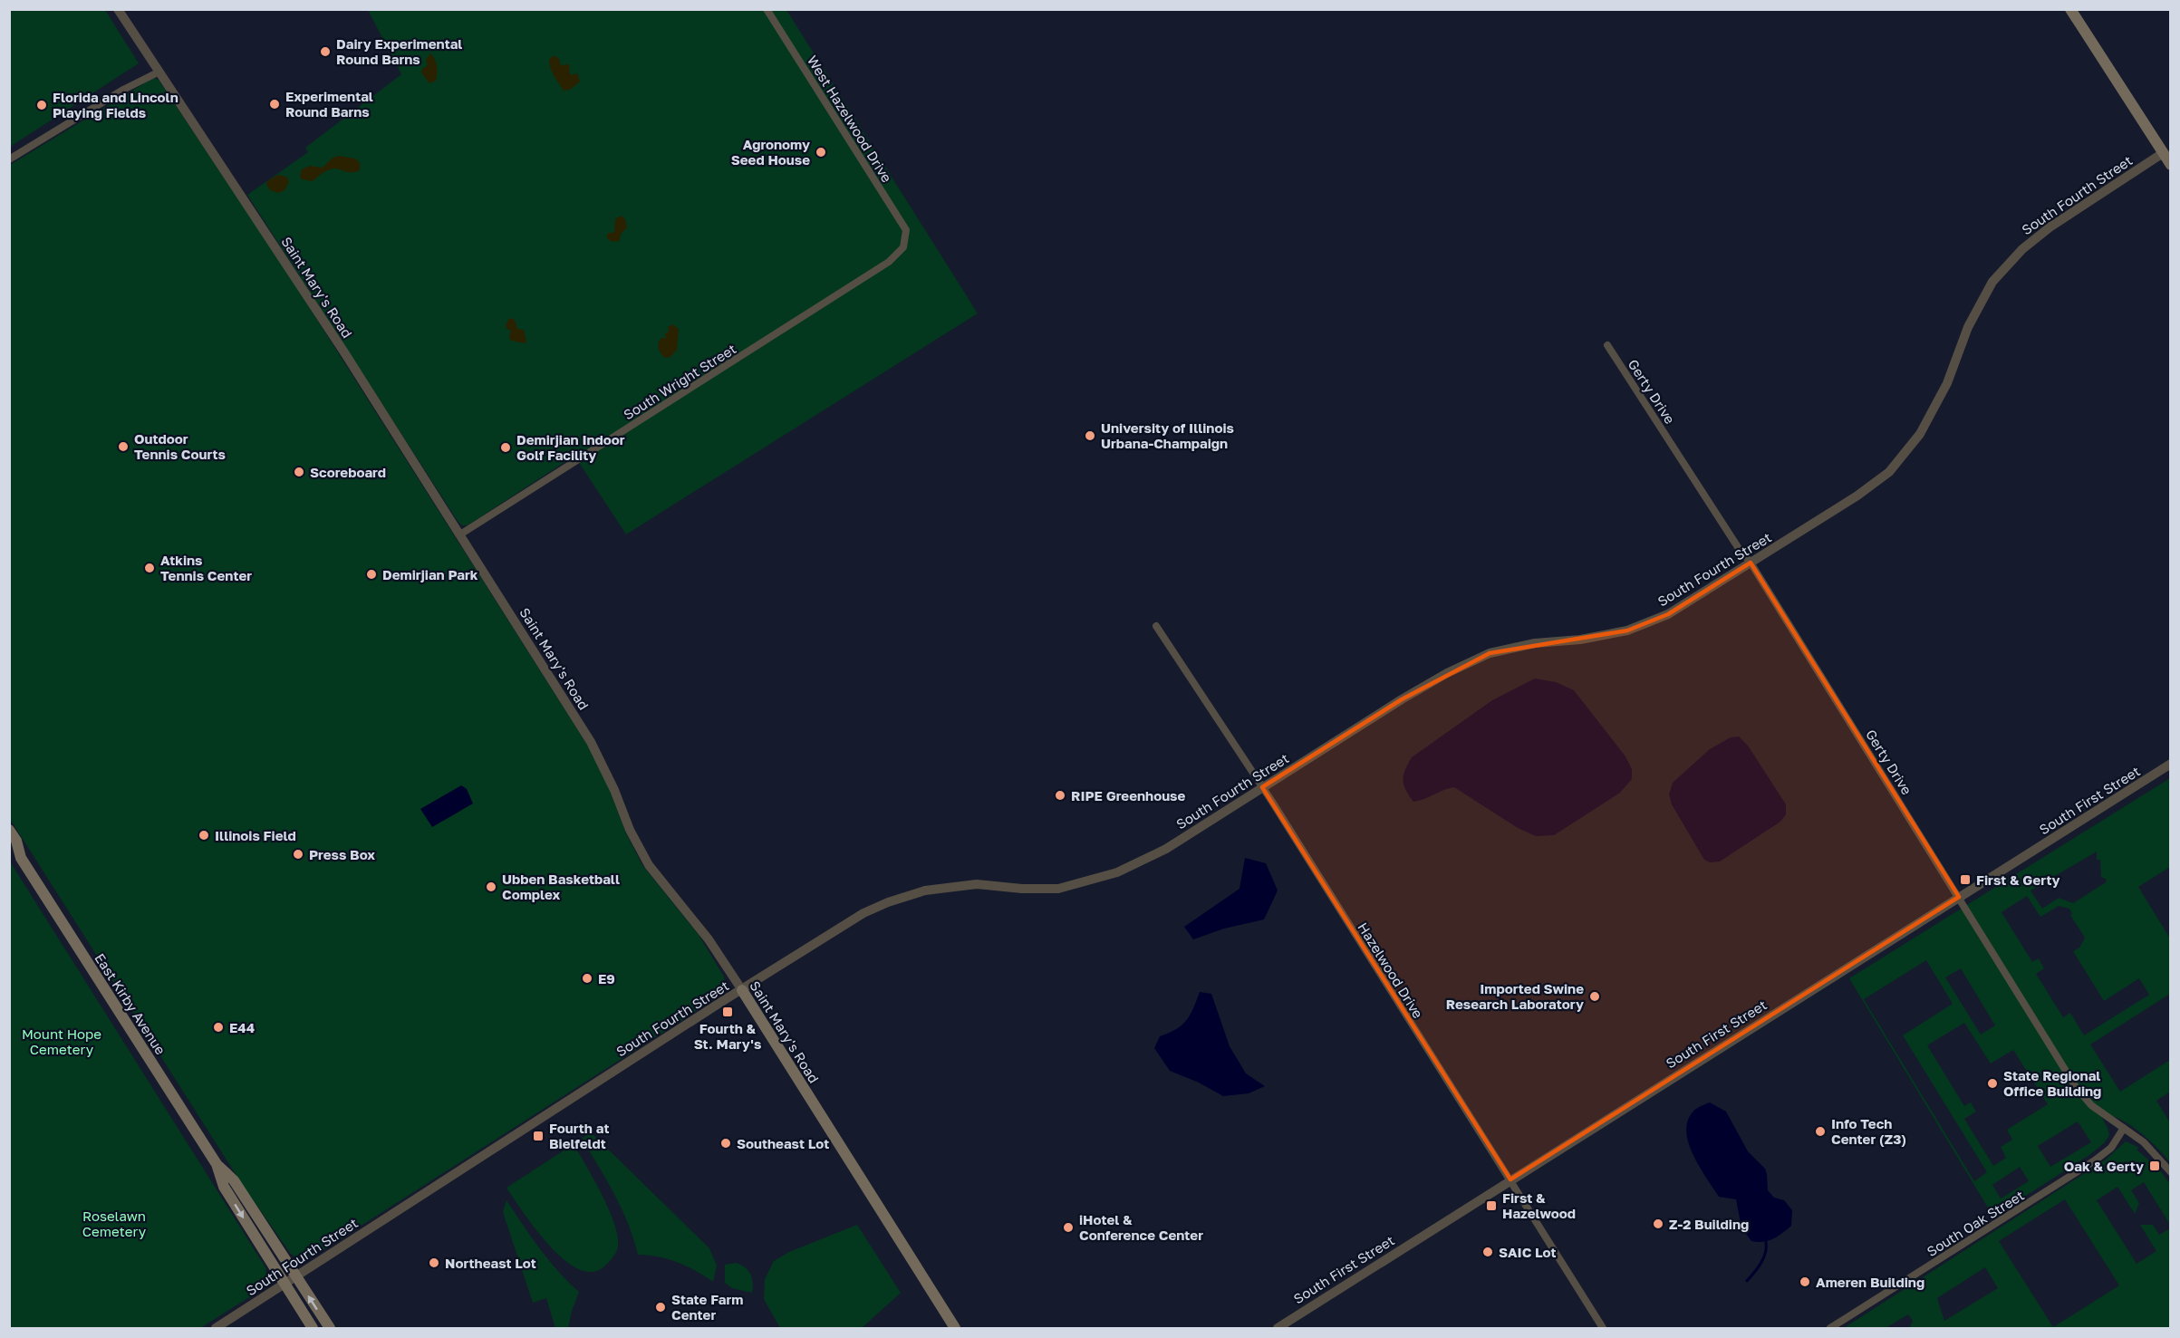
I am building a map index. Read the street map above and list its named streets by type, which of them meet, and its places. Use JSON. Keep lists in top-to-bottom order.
{
  "streets": {
    "main road": ["Saint Mary's Road", "East Kirby Avenue"],
    "street": [
      "West Hazelwood Drive",
      "South Fourth Street",
      "South Wright Street",
      "Gerty Drive",
      "South First Street",
      "Hazelwood Drive",
      "South Oak Street"
    ]
  },
  "crossings": [
    ["West Hazelwood Drive", "South Wright Street"],
    ["South Fourth Street", "Saint Mary's Road"],
    ["South Fourth Street", "Gerty Drive"],
    ["South Fourth Street", "Hazelwood Drive"],
    ["South Fourth Street", "East Kirby Avenue"],
    ["Saint Mary's Road", "South Wright Street"],
    ["Gerty Drive", "South First Street"],
    ["Gerty Drive", "South Oak Street"],
    ["South First Street", "Hazelwood Drive"]
  ],
  "parks": ["Mount Hope Cemetery", "Roselawn Cemetery"],
  "places": {
    "other": [
      "Dairy Experimental Round Barns",
      "Experimental Round Barns",
      "Florida and Lincoln Playing Fields",
      "Agronomy Seed House",
      "University of Illinois Urbana-Champaign",
      "Outdoor Tennis Courts",
      "Demirjian Indoor Golf Facility",
      "Scoreboard",
      "Atkins Tennis Center",
      "Demirjian Park",
      "RIPE Greenhouse",
      "Illinois Field",
      "Press Box",
      "Ubben Basketball Complex",
      "E9",
      "Imported Swine Research Laboratory",
      "E44",
      "State Regional Office Building",
      "Info Tech Center (Z3)",
      "Southeast Lot",
      "Z-2 Building",
      "iHotel & Conference Center",
      "SAIC Lot",
      "Northeast Lot",
      "Ameren Building",
      "State Farm Center"
    ],
    "transit": [
      "First & Gerty",
      "Fourth & St. Mary's",
      "Fourth at Bielfeldt",
      "Oak & Gerty",
      "First & Hazelwood"
    ]
  }
}
